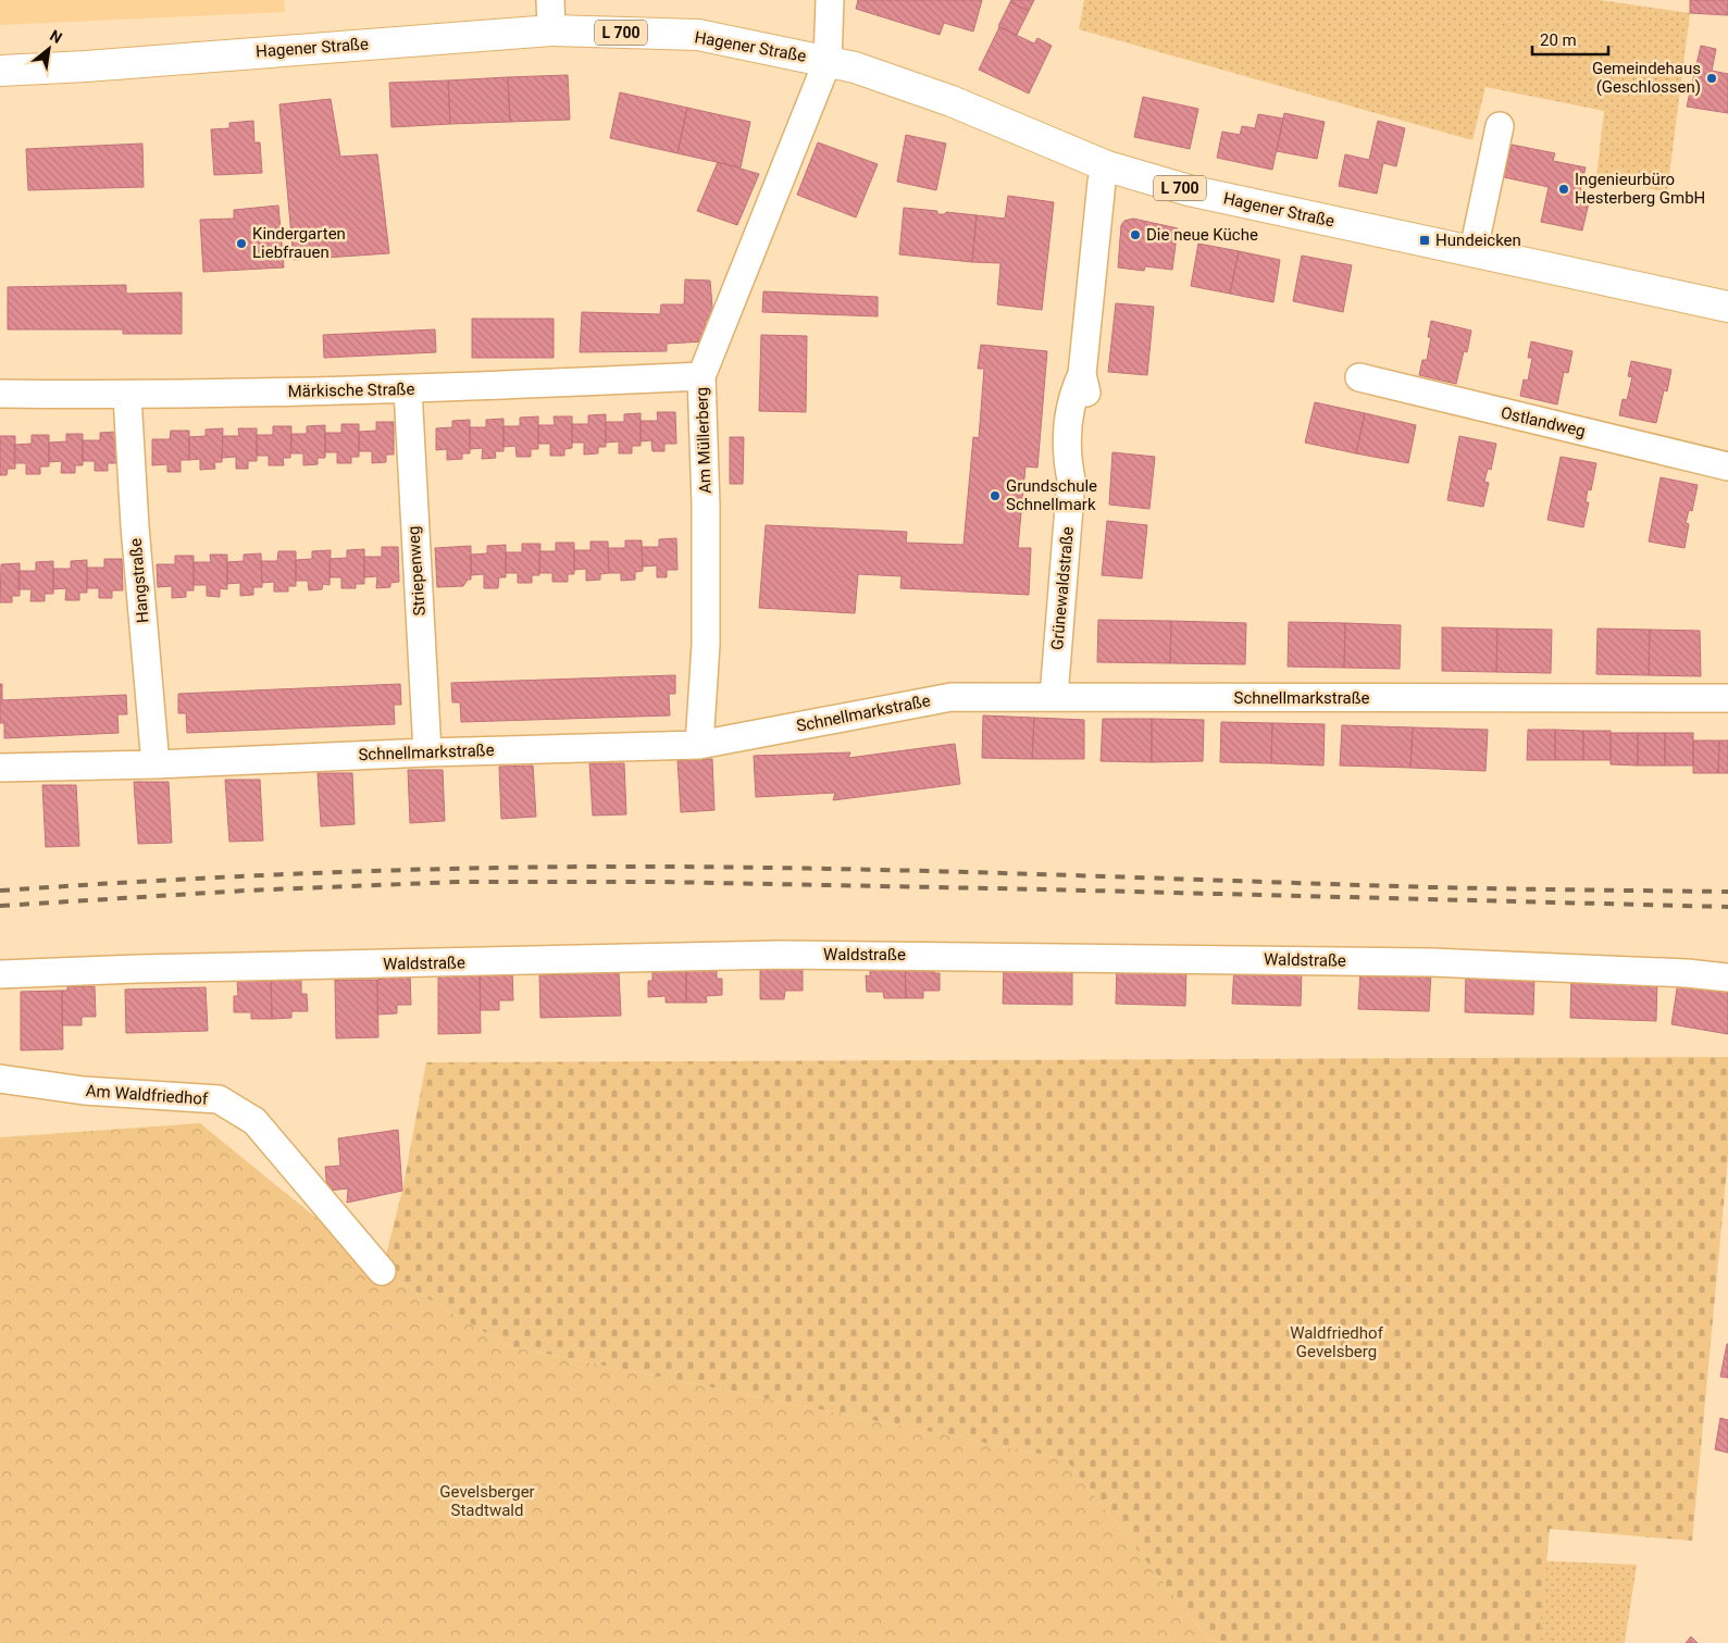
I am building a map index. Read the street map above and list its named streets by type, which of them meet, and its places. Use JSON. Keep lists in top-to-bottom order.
{
  "streets": {
    "main road": ["L 700", "Hagener Straße"],
    "street": [
      "Märkische Straße",
      "Ostlandweg",
      "Am Müllerberg",
      "Striepenweg",
      "Hangstraße",
      "Grünewaldstraße",
      "Schnellmarkstraße",
      "Waldstraße",
      "Am Waldfriedhof"
    ]
  },
  "crossings": [
    ["Hagener Straße", "Am Müllerberg"],
    ["Hagener Straße", "Grünewaldstraße"],
    ["Märkische Straße", "Am Müllerberg"],
    ["Märkische Straße", "Striepenweg"],
    ["Märkische Straße", "Hangstraße"],
    ["Am Müllerberg", "Schnellmarkstraße"],
    ["Striepenweg", "Schnellmarkstraße"],
    ["Hangstraße", "Schnellmarkstraße"],
    ["Grünewaldstraße", "Schnellmarkstraße"]
  ],
  "parks": ["Waldfriedhof Gevelsberg", "Gevelsberger Stadtwald"],
  "places": {
    "other": [
      "Gemeindehaus (Geschlossen)",
      "Ingenieurbüro Hesterberg GmbH",
      "Die neue Küche",
      "Kindergarten Liebfrauen",
      "Grundschule Schnellmark"
    ],
    "transit": ["Hundeicken"]
  },
  "scale_bar": "20 m",
  "north": "top right"
}
